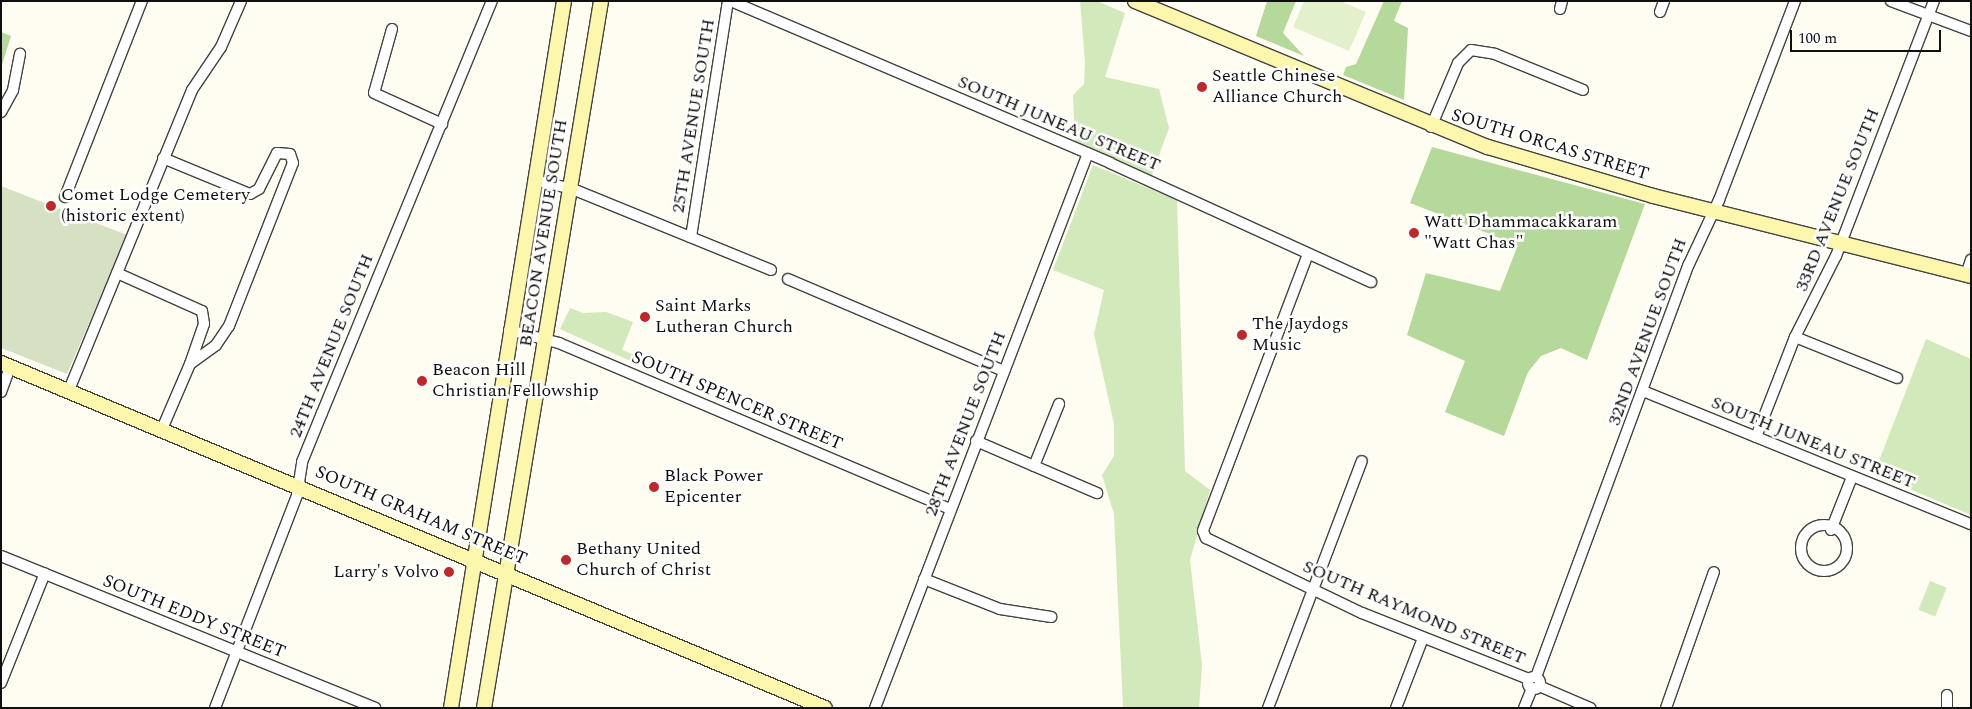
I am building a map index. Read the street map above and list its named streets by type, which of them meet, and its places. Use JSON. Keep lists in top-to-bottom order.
{
  "streets": {
    "street": [
      "25TH AVENUE SOUTH",
      "SOUTH JUNEAU STREET",
      "SOUTH ORCAS STREET",
      "33RD AVENUE SOUTH",
      "BEACON AVENUE SOUTH",
      "32ND AVENUE SOUTH",
      "24TH AVENUE SOUTH",
      "SOUTH SPENCER STREET",
      "28TH AVENUE SOUTH",
      "SOUTH GRAHAM STREET",
      "SOUTH RAYMOND STREET",
      "SOUTH EDDY STREET"
    ]
  },
  "crossings": [
    ["25TH AVENUE SOUTH", "SOUTH JUNEAU STREET"],
    ["SOUTH JUNEAU STREET", "33RD AVENUE SOUTH"],
    ["SOUTH JUNEAU STREET", "32ND AVENUE SOUTH"],
    ["SOUTH JUNEAU STREET", "28TH AVENUE SOUTH"],
    ["SOUTH JUNEAU STREET", "SOUTH RAYMOND STREET"],
    ["SOUTH ORCAS STREET", "33RD AVENUE SOUTH"],
    ["SOUTH ORCAS STREET", "32ND AVENUE SOUTH"],
    ["BEACON AVENUE SOUTH", "SOUTH SPENCER STREET"],
    ["BEACON AVENUE SOUTH", "SOUTH GRAHAM STREET"],
    ["32ND AVENUE SOUTH", "SOUTH RAYMOND STREET"],
    ["24TH AVENUE SOUTH", "SOUTH GRAHAM STREET"],
    ["24TH AVENUE SOUTH", "SOUTH EDDY STREET"],
    ["SOUTH SPENCER STREET", "28TH AVENUE SOUTH"]
  ],
  "places": [
    "Seattle Chinese Alliance Church",
    "Comet Lodge Cemetery (historic extent)",
    "Watt Dhammacakkaram \"Watt Chas\"",
    "Saint Marks Lutheran Church",
    "The Jaydogs Music",
    "Beacon Hill Christian Fellowship",
    "Black Power Epicenter",
    "Bethany United Church of Christ",
    "Larry's Volvo"
  ],
  "scale_bar": "100 m"
}
